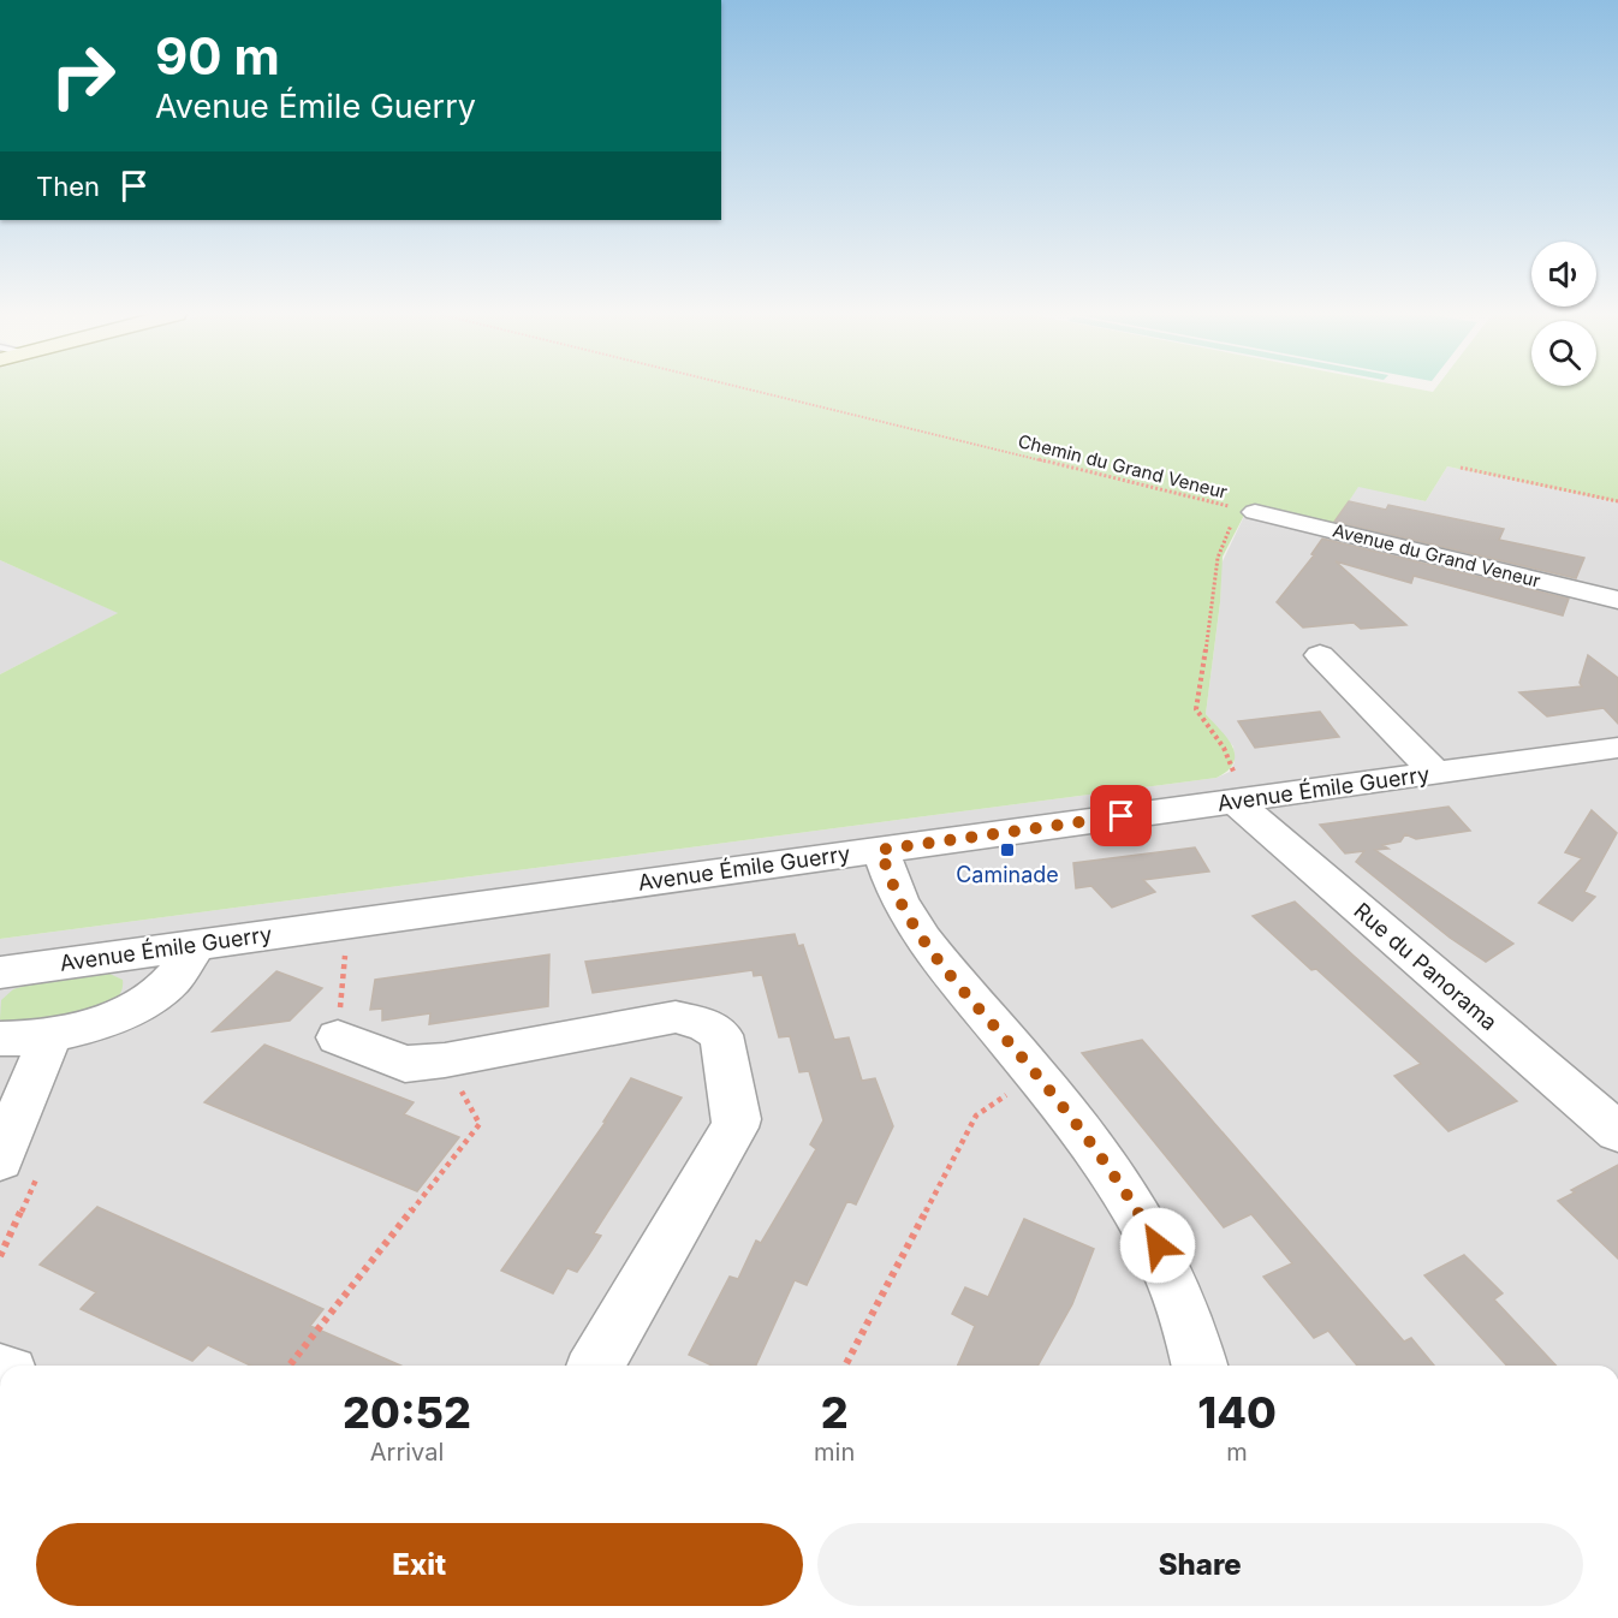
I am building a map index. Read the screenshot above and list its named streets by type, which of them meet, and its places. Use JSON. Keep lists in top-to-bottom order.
{
  "streets": {
    "street": ["Avenue du Grand Veneur", "Avenue Émile Guerry", "Rue du Panorama"],
    "path": ["Chemin du Grand Veneur"]
  },
  "crossings": [
    ["Chemin du Grand Veneur", "Avenue du Grand Veneur"],
    ["Avenue Émile Guerry", "Rue du Panorama"]
  ],
  "places": {
    "transit": ["Caminade"]
  },
  "page": {
    "turn": ["90 m", "Avenue Émile Guerry"],
    "then": "Then",
    "eta": [
      "20:52",
      "Arrival",
      "2",
      "min",
      "140",
      "m"
    ],
    "buttons": ["Exit", "Share"]
  }
}
